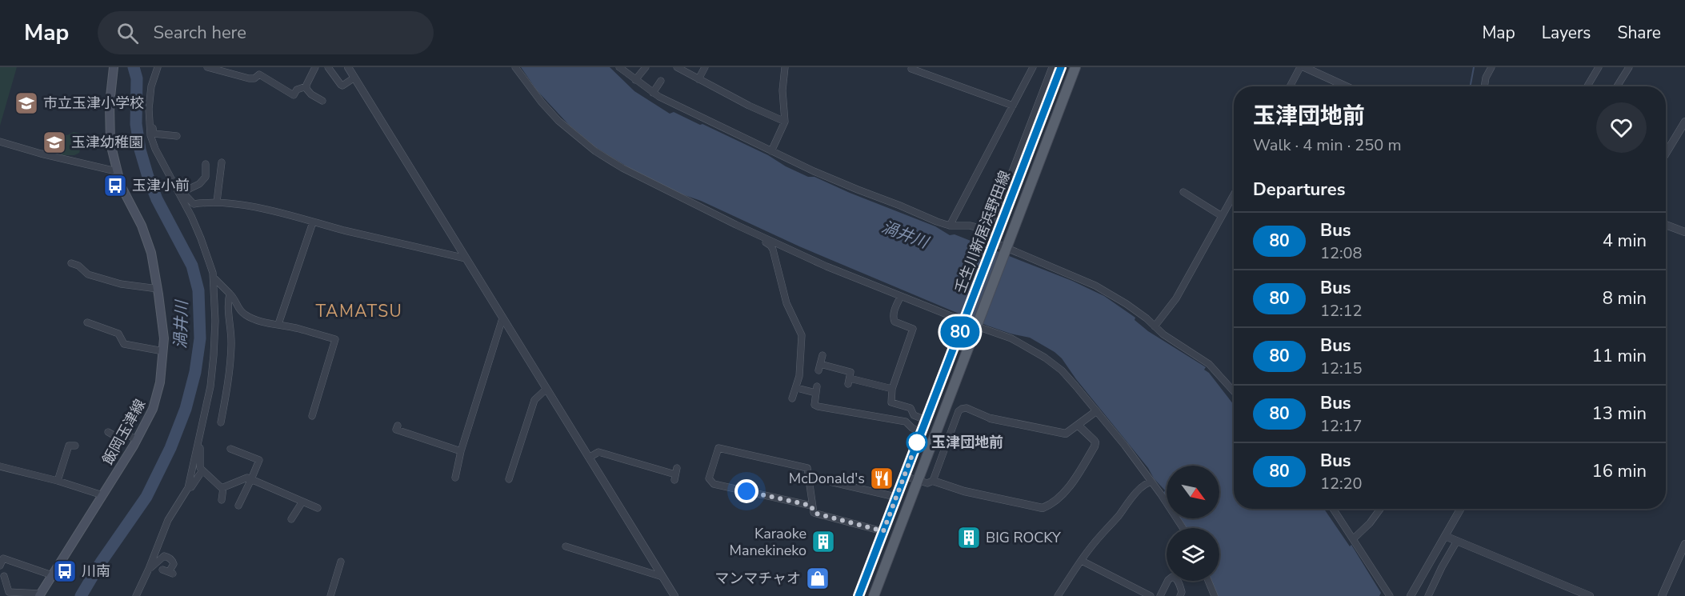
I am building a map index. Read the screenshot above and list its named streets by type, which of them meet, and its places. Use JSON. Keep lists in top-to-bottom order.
{
  "streets": {
    "main road": ["壬生川新居浜野田線", "飯岡玉津線"]
  },
  "districts": ["TAMATSU"],
  "water": ["渦井川"],
  "places": {
    "school or university": ["市立玉津小学校", "玉津幼稚園"],
    "bus stop": ["玉津小前", "川南"],
    "other": ["玉津団地前"],
    "restaurant": ["McDonald's"],
    "building": ["BIG ROCKY", "Karaoke Manekineko"],
    "shop": ["マンマチャオ"]
  },
  "lines": ["bus line 80"],
  "north": "bottom right",
  "page": {
    "header": "Map",
    "search": "Search here",
    "nav": ["Map", "Layers", "Share"],
    "on_map": "80",
    "heading": [
      ["玉津団地前", "Walk · 4 min · 250 m"],
      "Departures"
    ],
    "list": [
      {
        "mark": "80",
        "name": "Bus",
        "note": "12:08",
        "value": "4 min"
      },
      {
        "mark": "80",
        "name": "Bus",
        "note": "12:12",
        "value": "8 min"
      },
      {
        "mark": "80",
        "name": "Bus",
        "note": "12:15",
        "value": "11 min"
      },
      {
        "mark": "80",
        "name": "Bus",
        "note": "12:17",
        "value": "13 min"
      },
      {
        "mark": "80",
        "name": "Bus",
        "note": "12:20",
        "value": "16 min"
      }
    ]
  }
}
